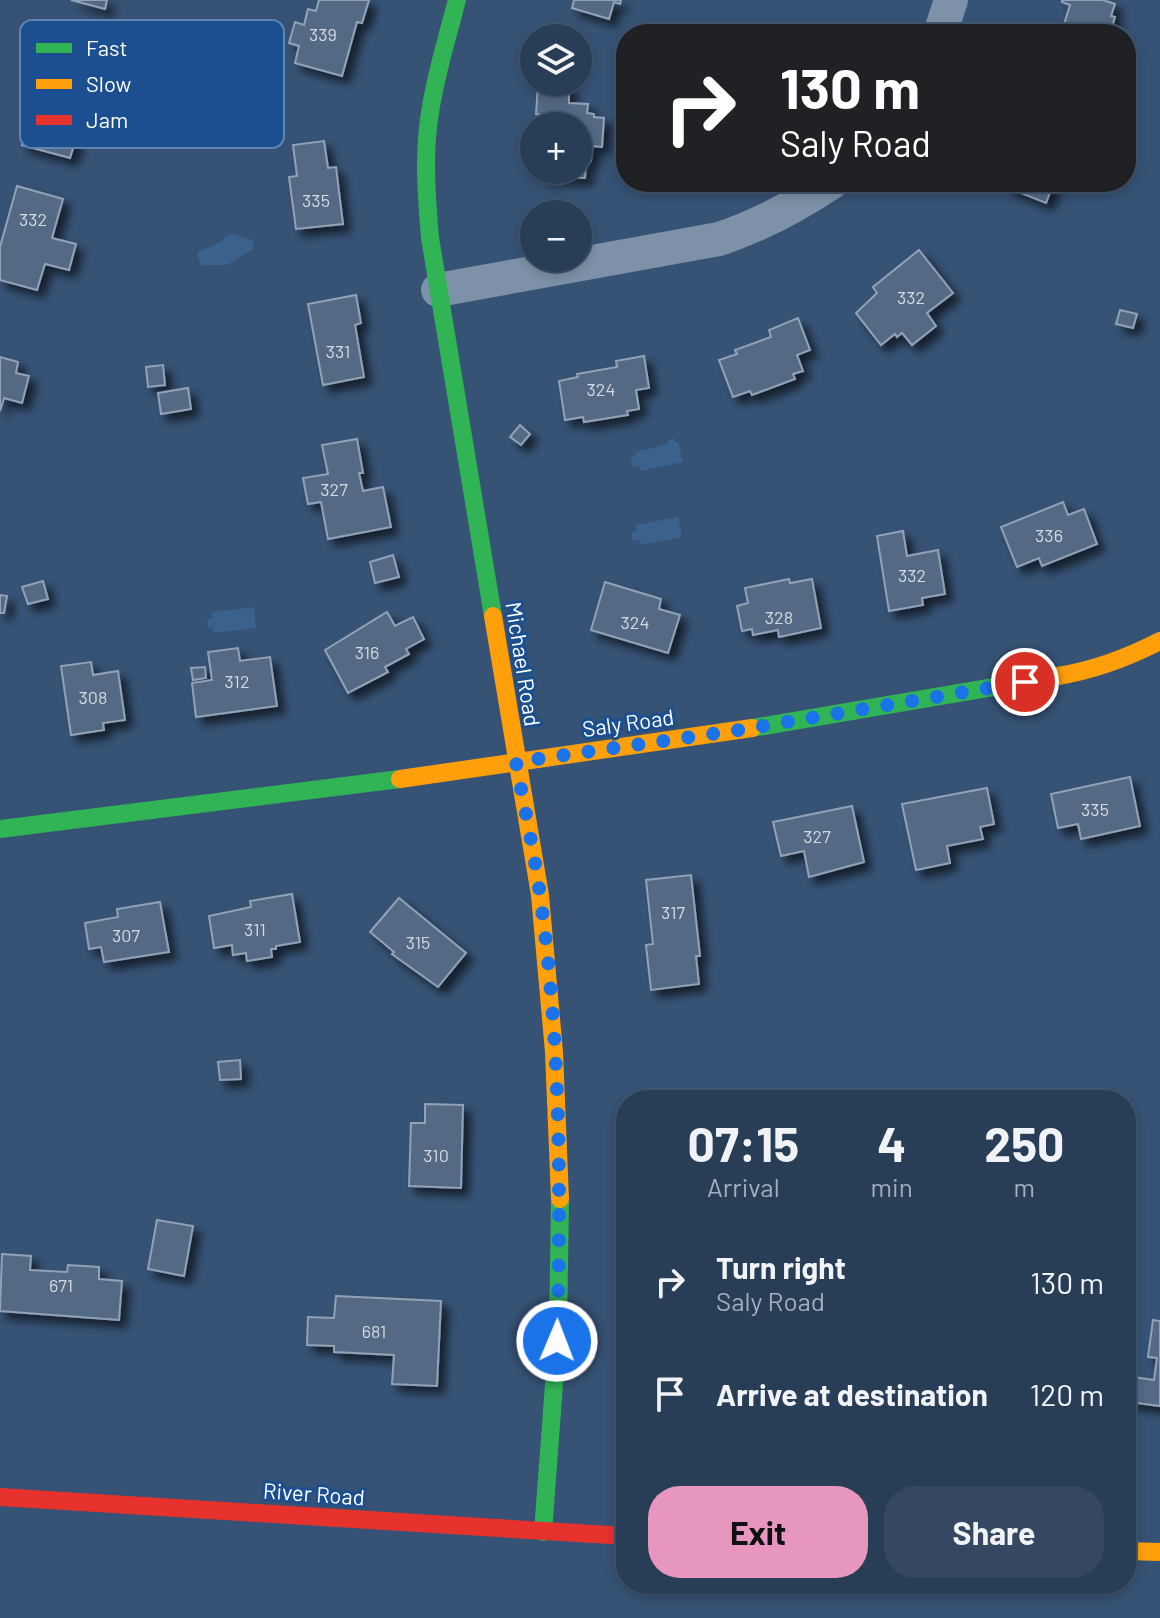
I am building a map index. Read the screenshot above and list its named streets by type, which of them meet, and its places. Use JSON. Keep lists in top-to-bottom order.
{
  "streets": {
    "street": ["Michael Road", "Saly Road", "River Road"]
  },
  "crossings": [
    ["Michael Road", "Saly Road"],
    ["Michael Road", "River Road"]
  ],
  "house_numbers": [
    "339",
    "335",
    "332",
    "332",
    "331",
    "324",
    "327",
    "336",
    "332",
    "328",
    "324",
    "316",
    "312",
    "308",
    "335",
    "327",
    "317",
    "311",
    "307",
    "315",
    "310",
    "671",
    "681"
  ],
  "legend": ["Fast", "Slow", "Jam"],
  "page": {
    "map_buttons": ["+", "−"],
    "turn": ["130 m", "Saly Road"],
    "eta": [
      "07:15",
      "Arrival",
      "4",
      "min",
      "250",
      "m"
    ],
    "list": [
      {
        "name": "Turn right",
        "note": "Saly Road",
        "value": "130 m"
      },
      {
        "name": "Arrive at destination",
        "value": "120 m"
      }
    ],
    "buttons": ["Exit", "Share"]
  }
}
